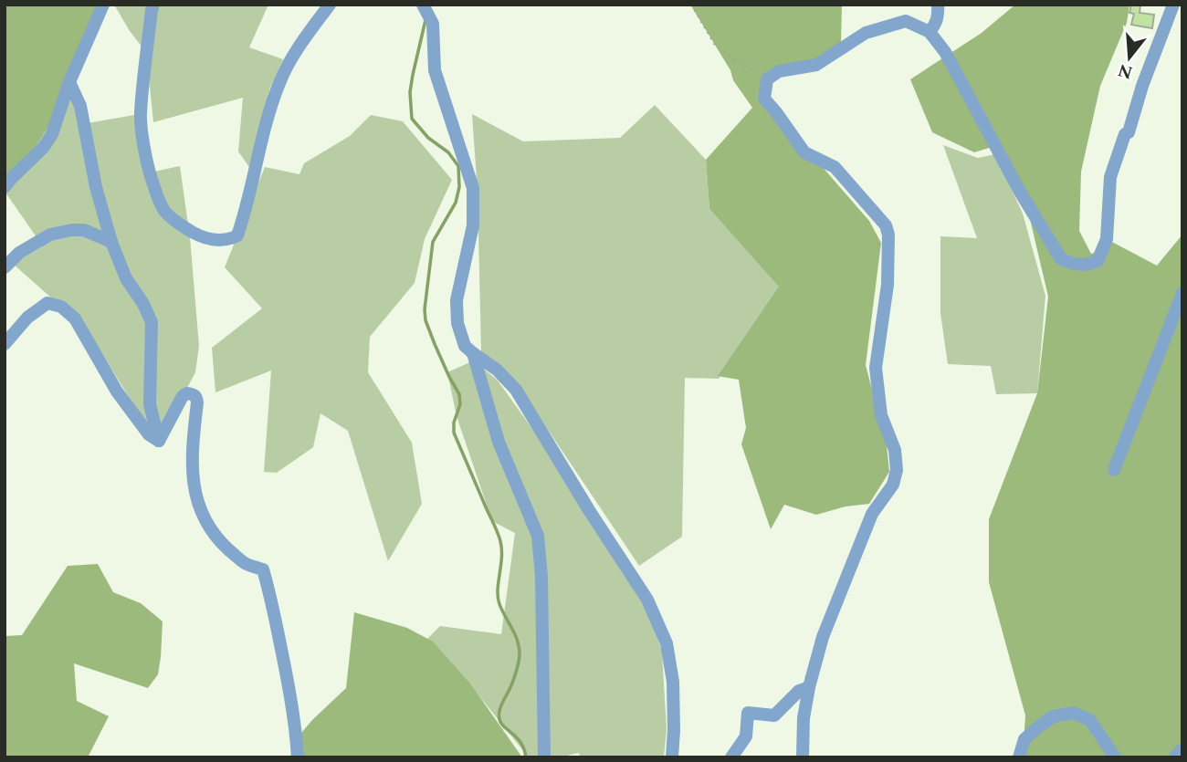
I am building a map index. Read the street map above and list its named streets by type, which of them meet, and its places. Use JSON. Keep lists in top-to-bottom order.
{
  "north": "bottom"
}
